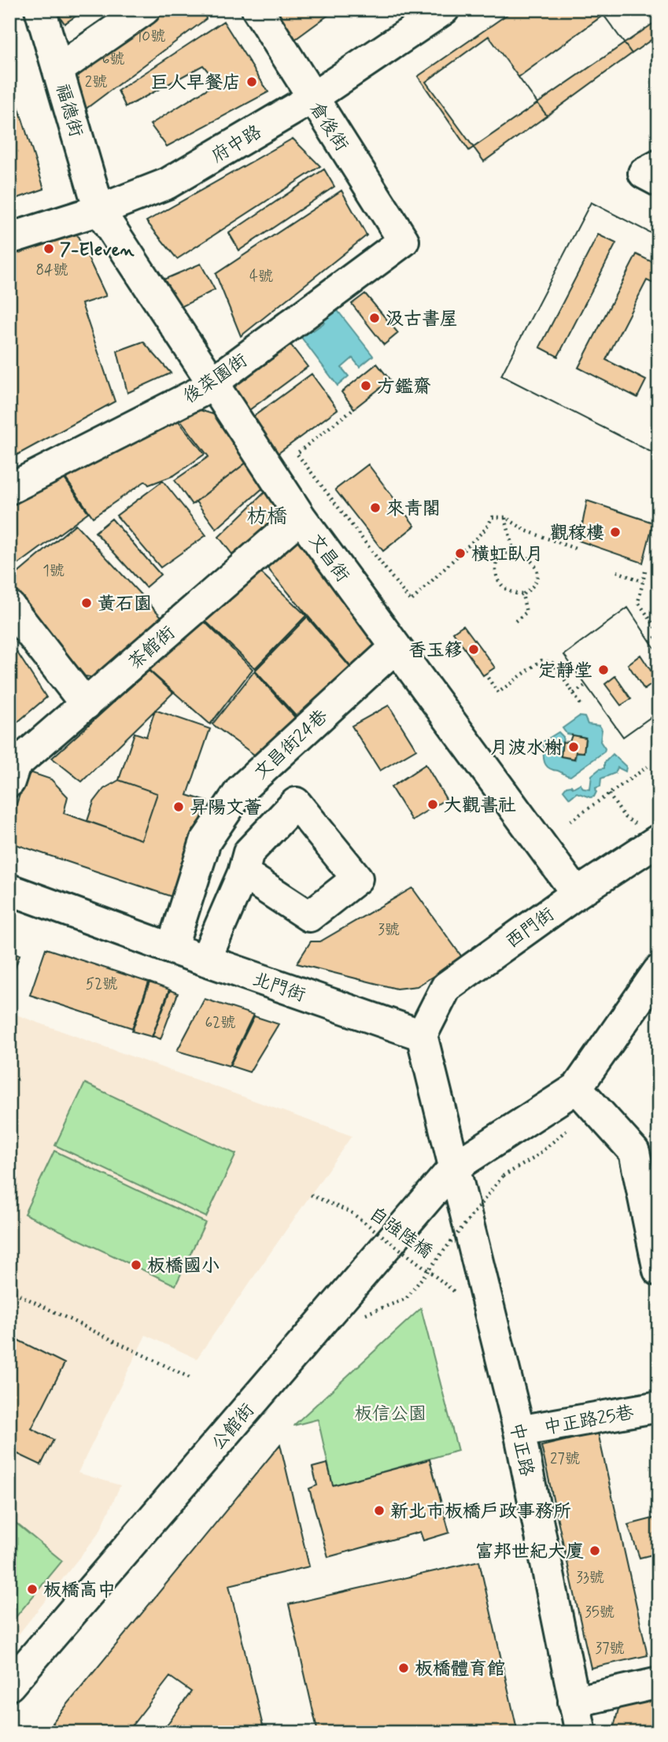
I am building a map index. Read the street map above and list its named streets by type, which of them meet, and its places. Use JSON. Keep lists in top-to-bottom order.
{
  "streets": {
    "street": [
      "福德街",
      "倉後街",
      "府中路",
      "後菜園街",
      "文昌街",
      "茶館街",
      "文昌街24巷",
      "西門街",
      "北門街",
      "中正路25巷",
      "公館街",
      "中正路"
    ],
    "path": ["自強陸橋"]
  },
  "crossings": [
    ["福德街", "府中路"],
    ["福德街", "文昌街"],
    ["倉後街", "府中路"],
    ["倉後街", "後菜園街"],
    ["府中路", "文昌街"],
    ["後菜園街", "文昌街"],
    ["文昌街", "茶館街"],
    ["文昌街", "文昌街24巷"],
    ["文昌街", "西門街"],
    ["文昌街24巷", "北門街"],
    ["西門街", "北門街"],
    ["中正路25巷", "中正路"],
    ["公館街", "中正路"]
  ],
  "districts": ["枋橋"],
  "parks": ["板信公園"],
  "places": [
    "巨人早餐店",
    "7-Eleven",
    "汲古書屋",
    "方鑑齋",
    "來青閣",
    "觀稼樓",
    "橫虹臥月",
    "黃石園",
    "香玉簃",
    "定靜堂",
    "月波水榭",
    "大觀書社",
    "昇陽文薈",
    "板橋國小",
    "新北市板橋戶政事務所",
    "富邦世紀大廈",
    "板橋高中",
    "板橋體育館"
  ],
  "house_numbers": [
    "10號",
    "6號",
    "2號",
    "84號",
    "4號",
    "1號",
    "3號",
    "52號",
    "62號",
    "27號",
    "33號",
    "35號",
    "37號"
  ]
}
